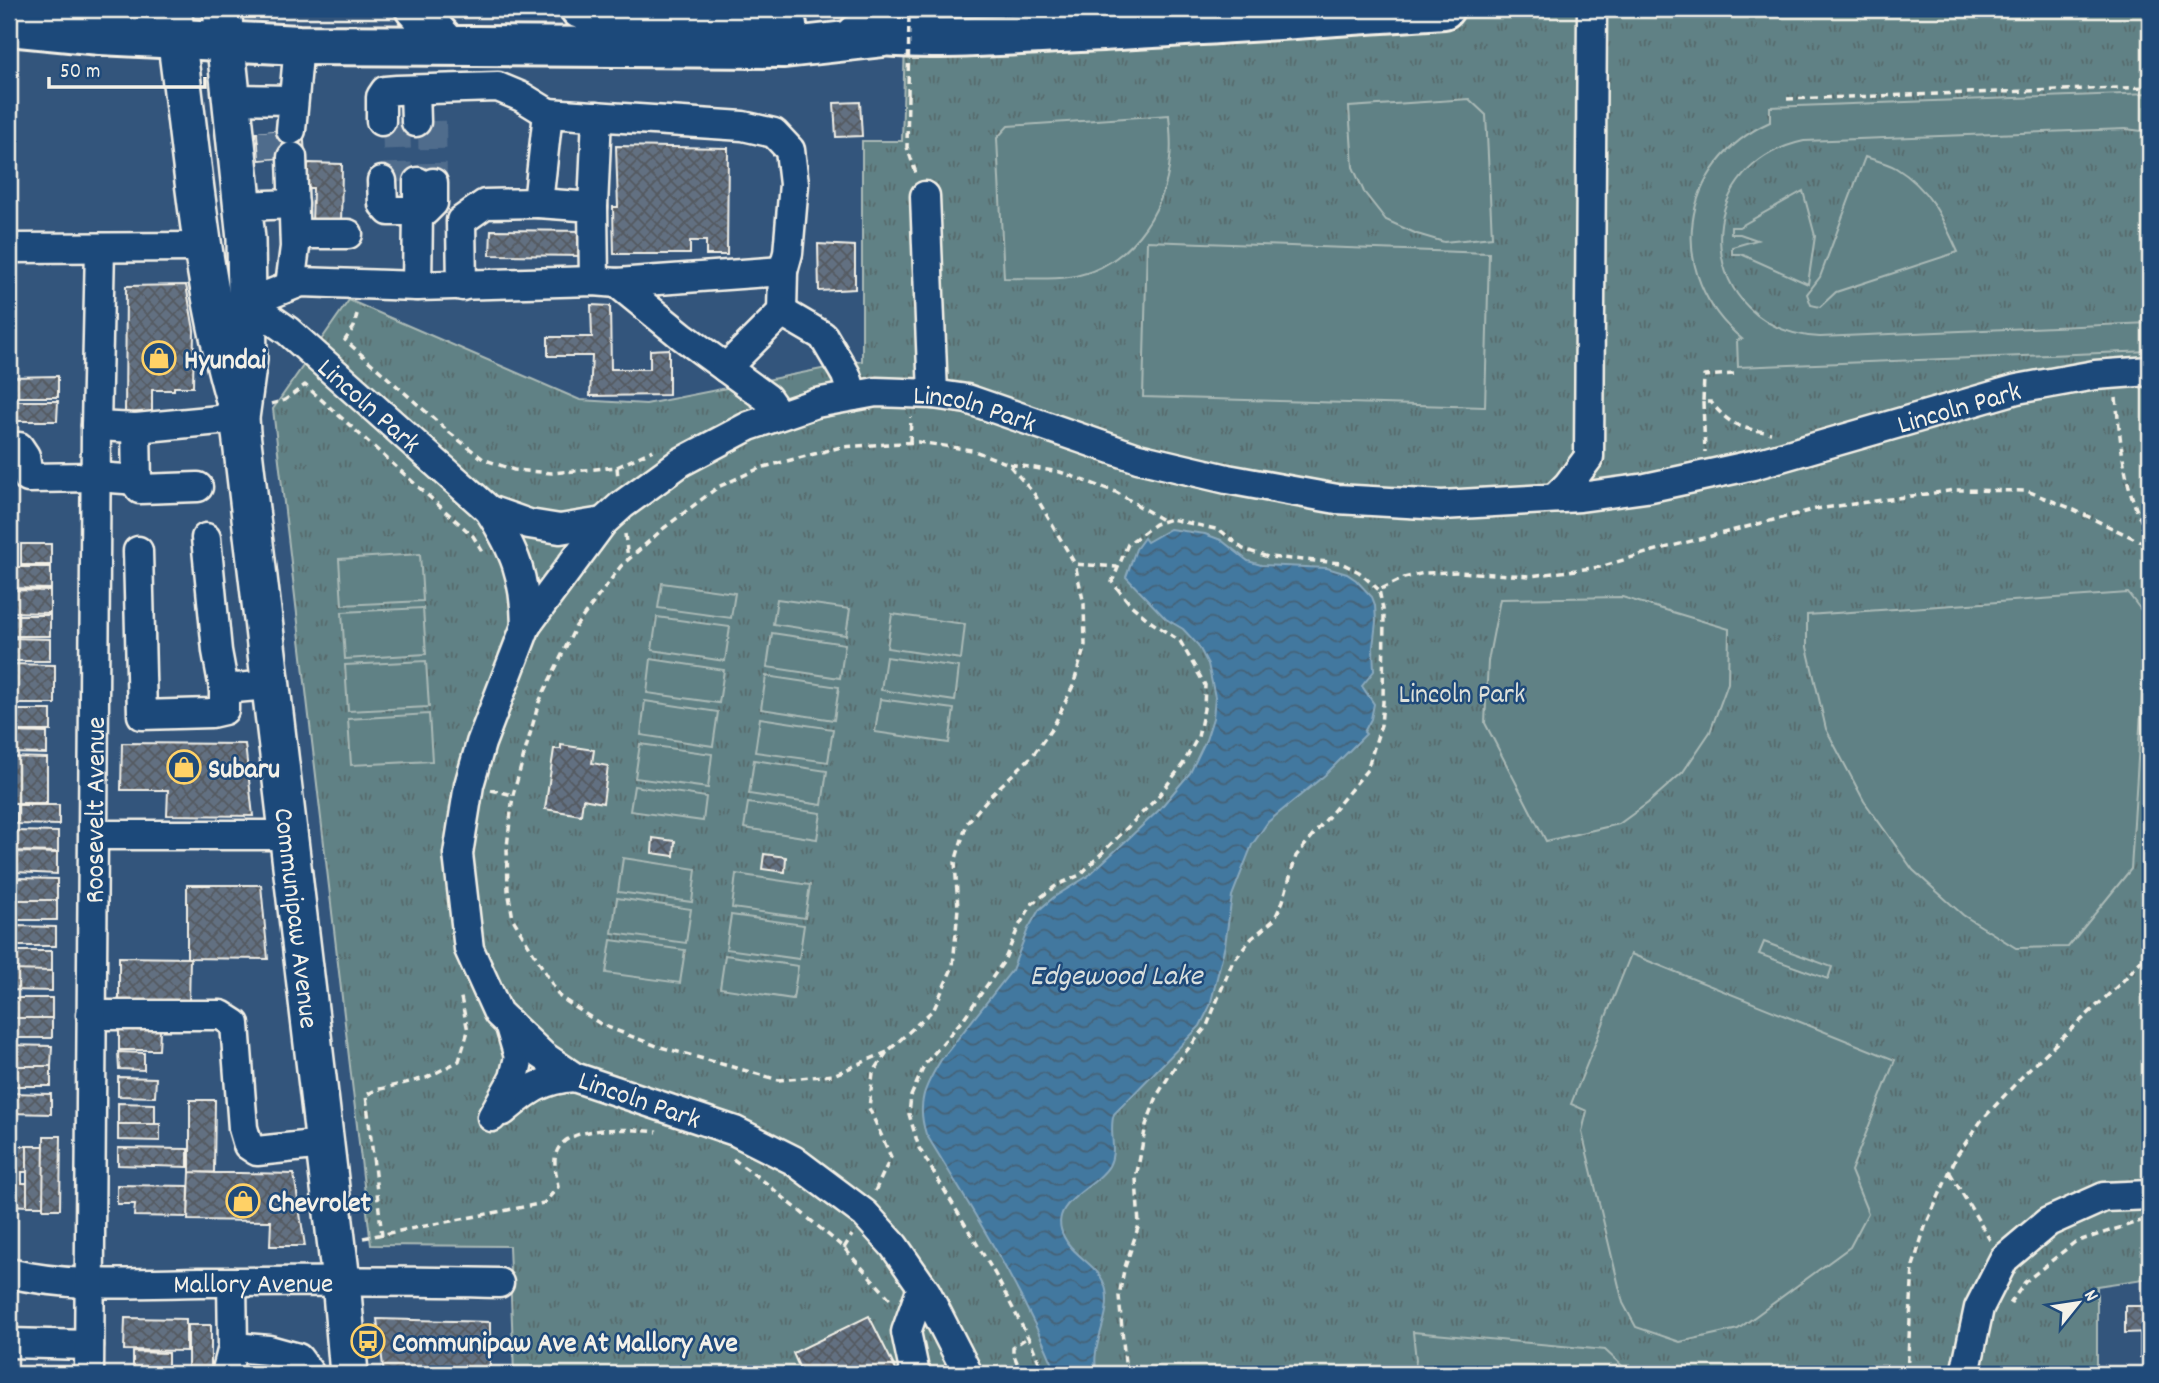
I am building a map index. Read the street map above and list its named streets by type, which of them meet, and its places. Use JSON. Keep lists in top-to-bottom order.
{
  "streets": {
    "main road": ["Communipaw Avenue"],
    "street": ["Lincoln Park", "Roosevelt Avenue", "Mallory Avenue"]
  },
  "crossings": [
    ["Lincoln Park", "Communipaw Avenue"],
    ["Roosevelt Avenue", "Mallory Avenue"],
    ["Communipaw Avenue", "Mallory Avenue"]
  ],
  "water": ["Edgewood Lake"],
  "parks": ["Lincoln Park"],
  "places": {
    "shop": ["Hyundai", "Subaru", "Chevrolet"],
    "bus stop": ["Communipaw Ave At Mallory Ave"]
  },
  "scale_bar": "50 m",
  "north": "top right"
}
